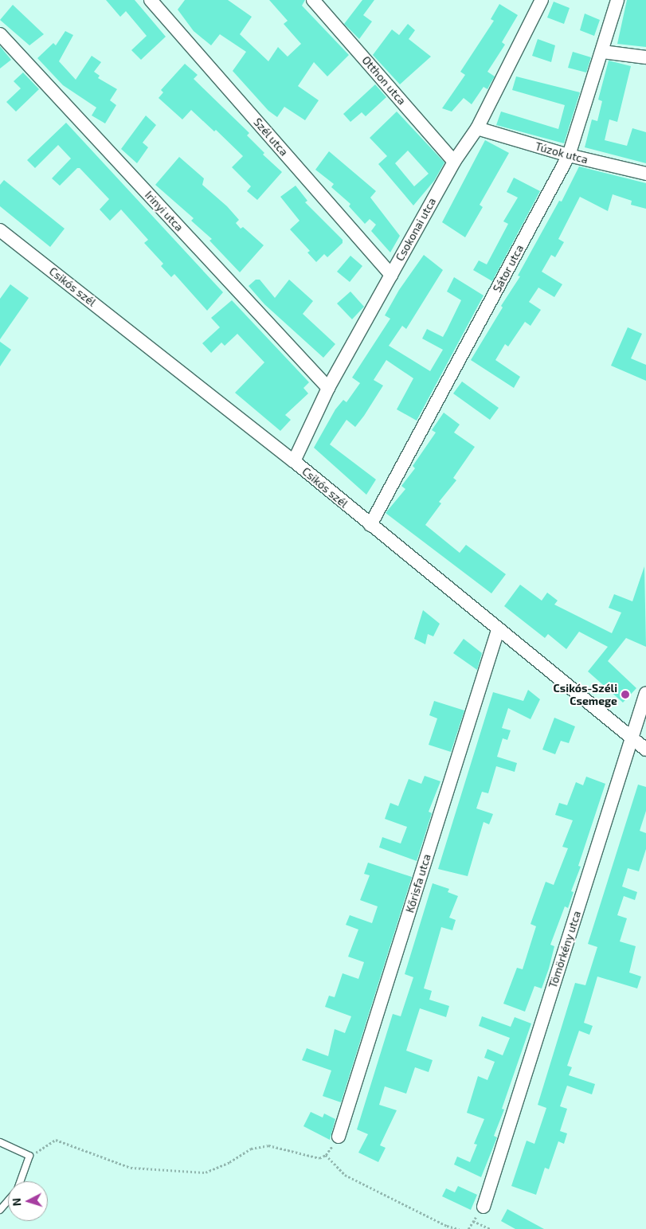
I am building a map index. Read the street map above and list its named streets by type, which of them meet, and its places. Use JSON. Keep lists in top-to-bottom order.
{
  "streets": {
    "street": [
      "Otthon utca",
      "Szél utca",
      "Túzok utca",
      "Irinyi utca",
      "Csokonai utca",
      "Sátor utca",
      "Csikós szél",
      "Kőrisfa utca",
      "Tömörkény utca"
    ]
  },
  "crossings": [
    ["Otthon utca", "Csokonai utca"],
    ["Szél utca", "Csokonai utca"],
    ["Túzok utca", "Csokonai utca"],
    ["Túzok utca", "Sátor utca"],
    ["Irinyi utca", "Csokonai utca"],
    ["Csokonai utca", "Csikós szél"],
    ["Sátor utca", "Csikós szél"],
    ["Csikós szél", "Kőrisfa utca"],
    ["Csikós szél", "Tömörkény utca"]
  ],
  "places": ["Csikós-Széli Csemege"],
  "north": "left"
}
